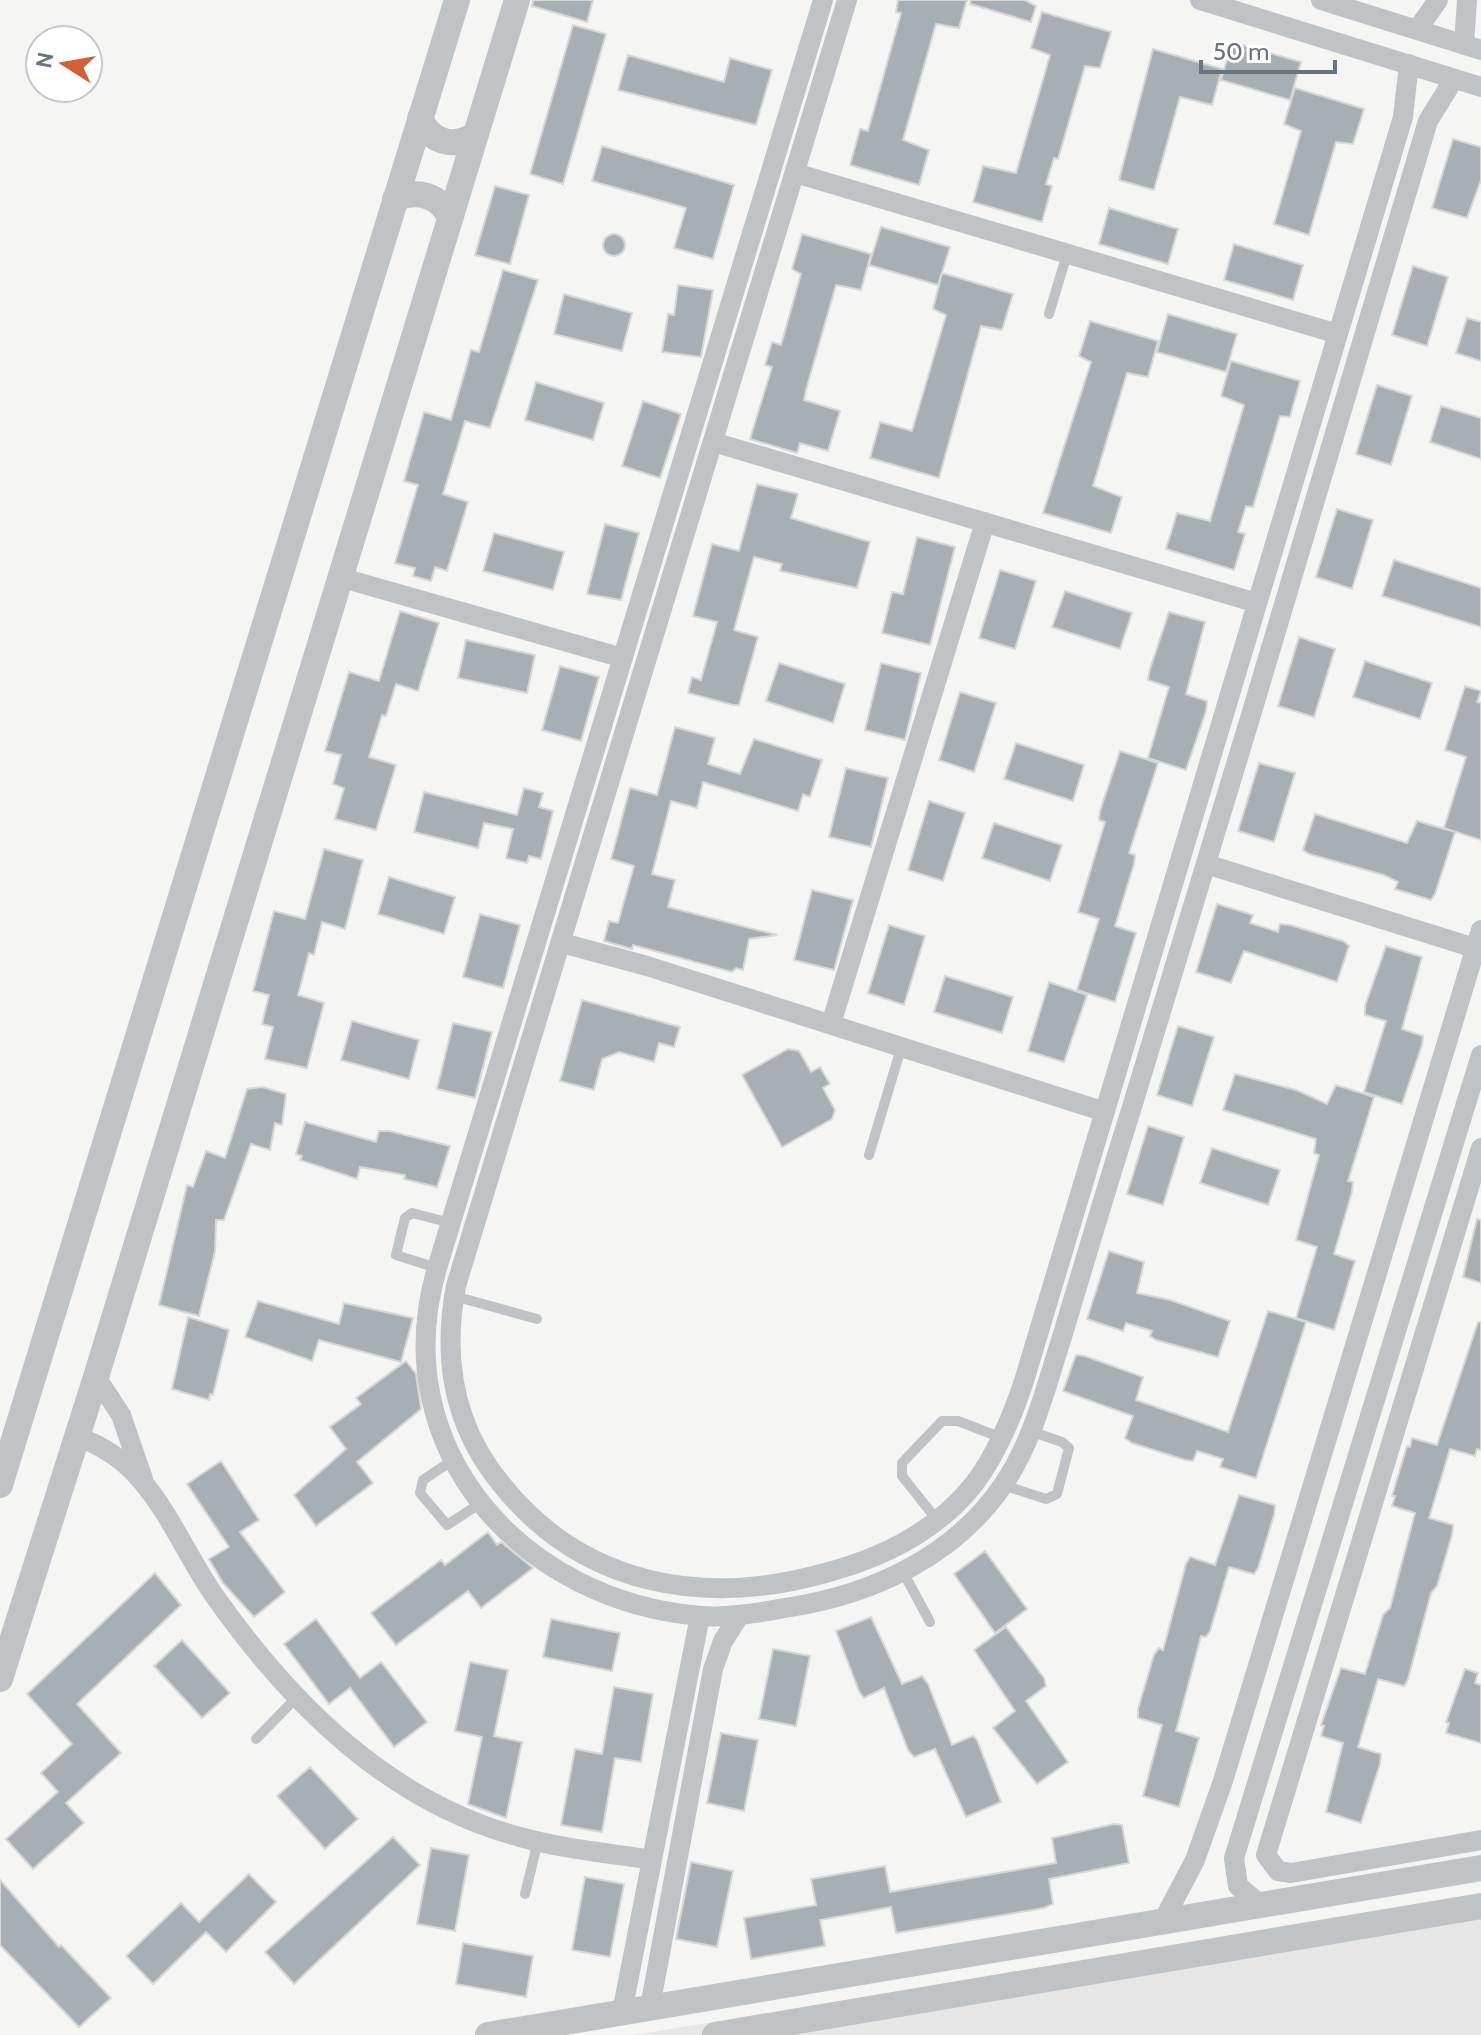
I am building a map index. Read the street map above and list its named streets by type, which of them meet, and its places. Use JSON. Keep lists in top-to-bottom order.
{
  "scale_bar": "50 m",
  "north": "left"
}
